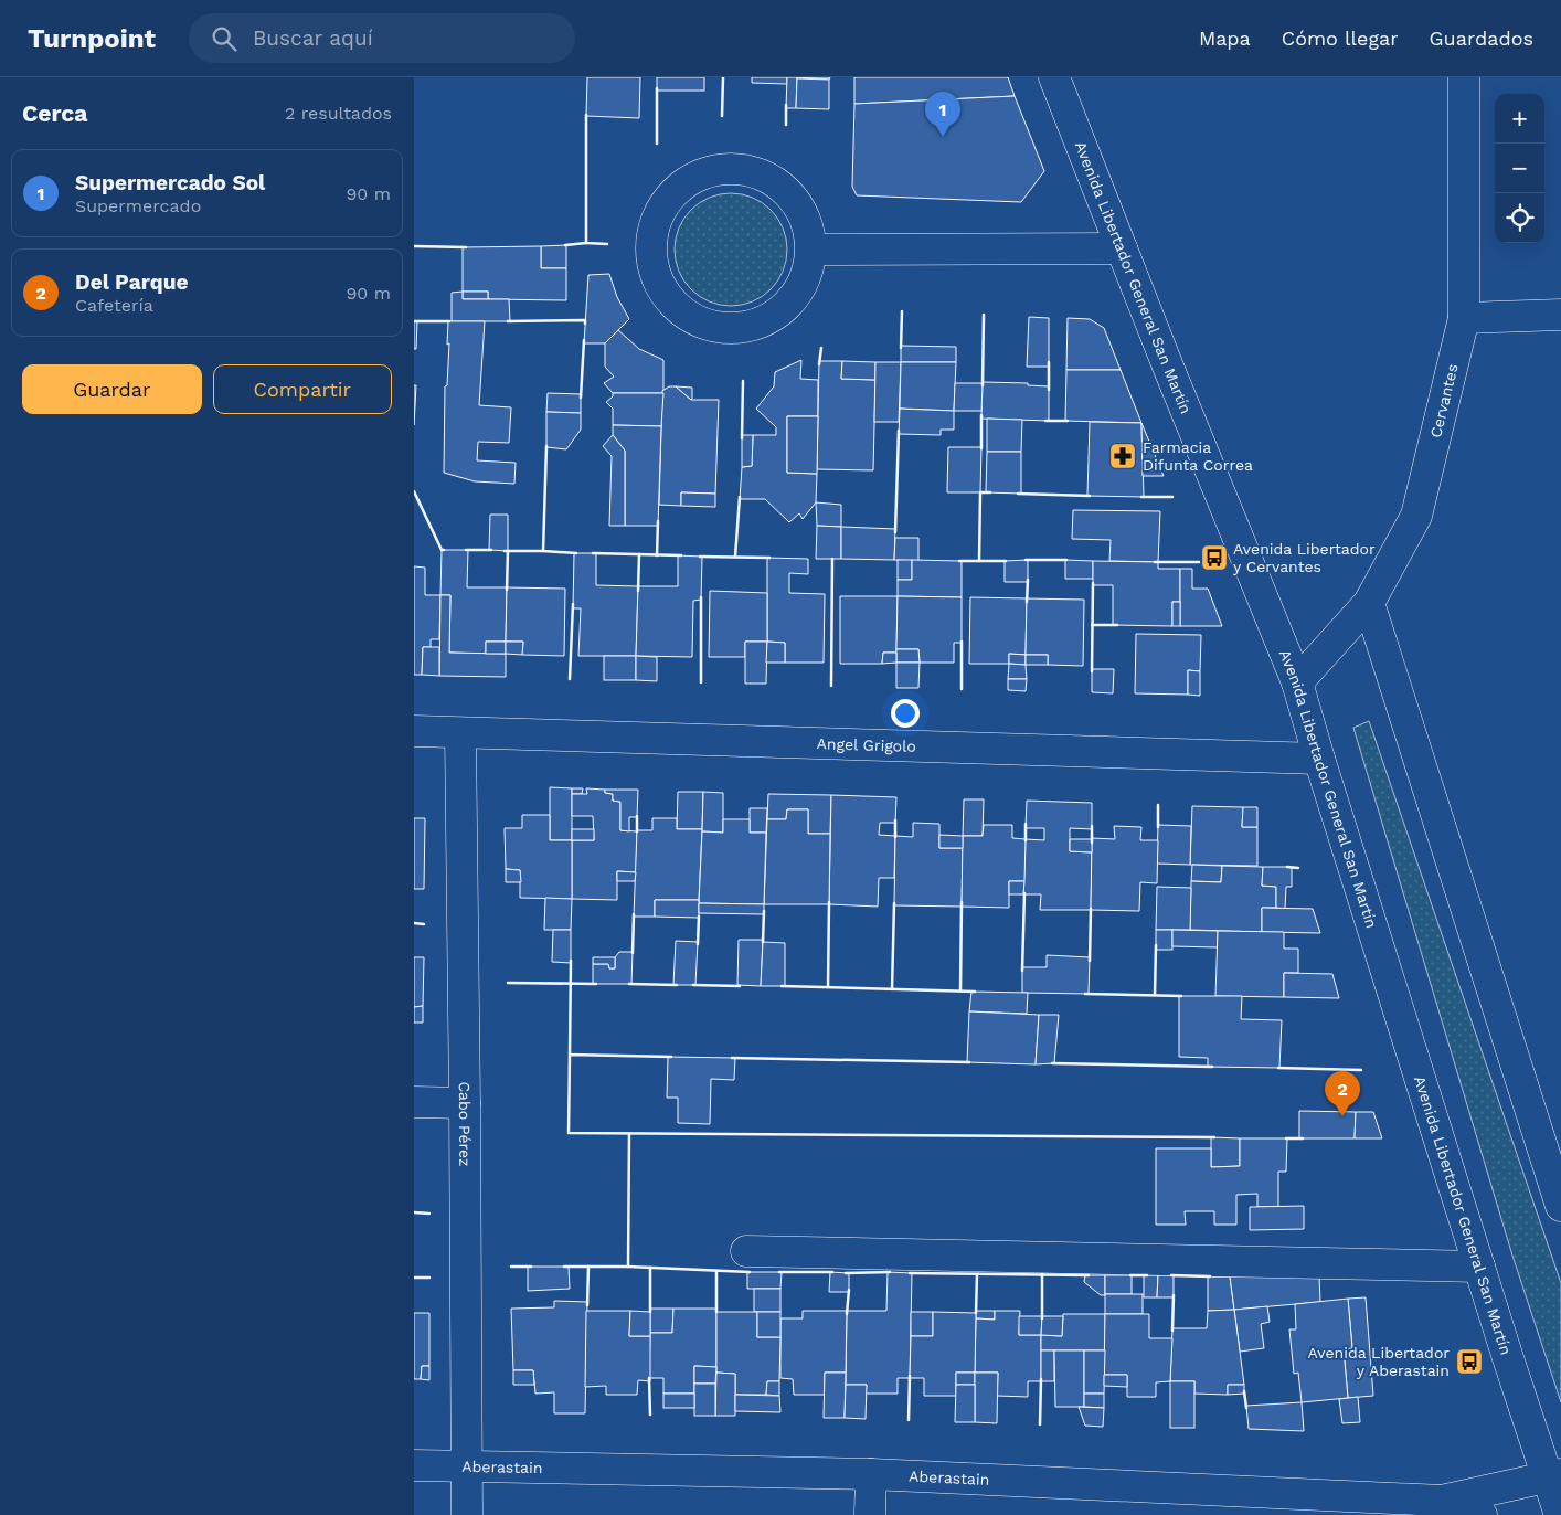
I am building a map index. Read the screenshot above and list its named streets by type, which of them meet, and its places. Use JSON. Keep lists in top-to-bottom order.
{
  "streets": {
    "street": [
      "Avenida Libertador General San Martín",
      "Cervantes",
      "Angel Grigolo",
      "Cabo Pérez",
      "Aberastain"
    ]
  },
  "crossings": [
    ["Avenida Libertador General San Martín", "Cervantes"],
    ["Avenida Libertador General San Martín", "Angel Grigolo"],
    ["Angel Grigolo", "Cabo Pérez"],
    ["Cabo Pérez", "Aberastain"]
  ],
  "places": {
    "pharmacy": ["Farmacia Difunta Correa"],
    "bus stop": ["Avenida Libertador y Cervantes", "Avenida Libertador y Aberastain"]
  },
  "page": {
    "header": "Turnpoint",
    "search": "Buscar aquí",
    "nav": ["Mapa", "Cómo llegar", "Guardados"],
    "heading": ["Cerca", "2 resultados"],
    "pins": ["1", "2"],
    "map_buttons": ["+", "−"],
    "list": [
      {
        "mark": "1",
        "name": "Supermercado Sol",
        "note": "Supermercado",
        "value": "90 m"
      },
      {
        "mark": "2",
        "name": "Del Parque",
        "note": "Cafetería",
        "value": "90 m"
      }
    ],
    "buttons": ["Guardar", "Compartir"]
  }
}
